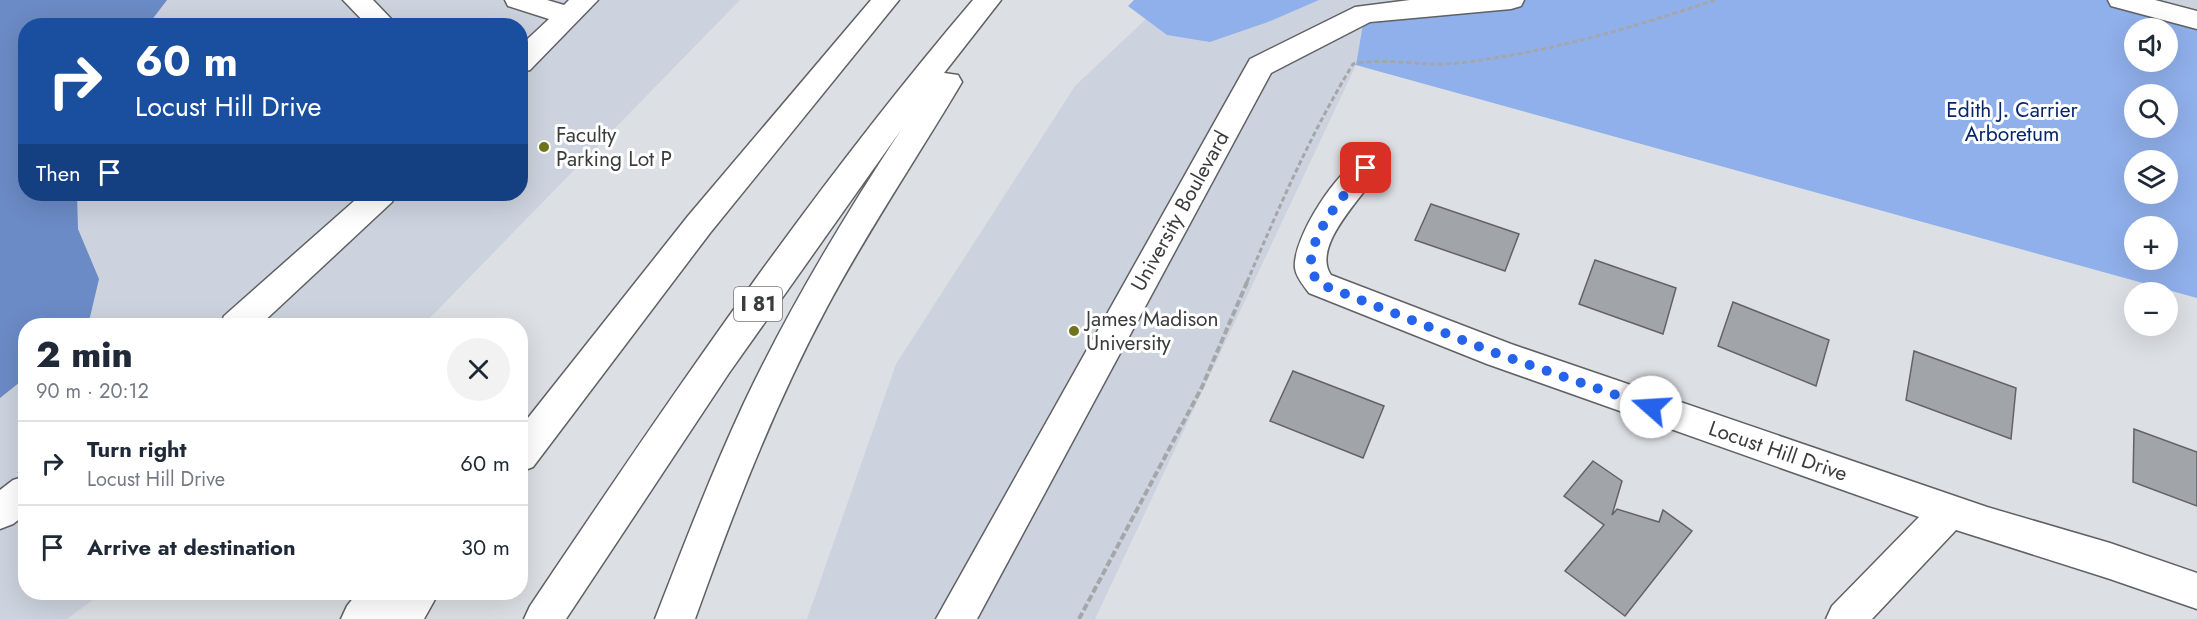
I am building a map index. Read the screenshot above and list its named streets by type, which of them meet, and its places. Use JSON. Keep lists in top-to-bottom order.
{
  "streets": {
    "main road": ["University Boulevard", "I 81", "Locust Hill Drive"]
  },
  "parks": ["Edith J. Carrier Arboretum"],
  "places": ["Faculty Parking Lot P", "James Madison University"],
  "page": {
    "map_buttons": ["+", "−"],
    "turn": ["60 m", "Locust Hill Drive"],
    "then": "Then",
    "heading": ["2 min", "90 m · 20:12"],
    "list": [
      {
        "name": "Turn right",
        "note": "Locust Hill Drive",
        "value": "60 m"
      },
      {
        "name": "Arrive at destination",
        "value": "30 m"
      }
    ]
  }
}
